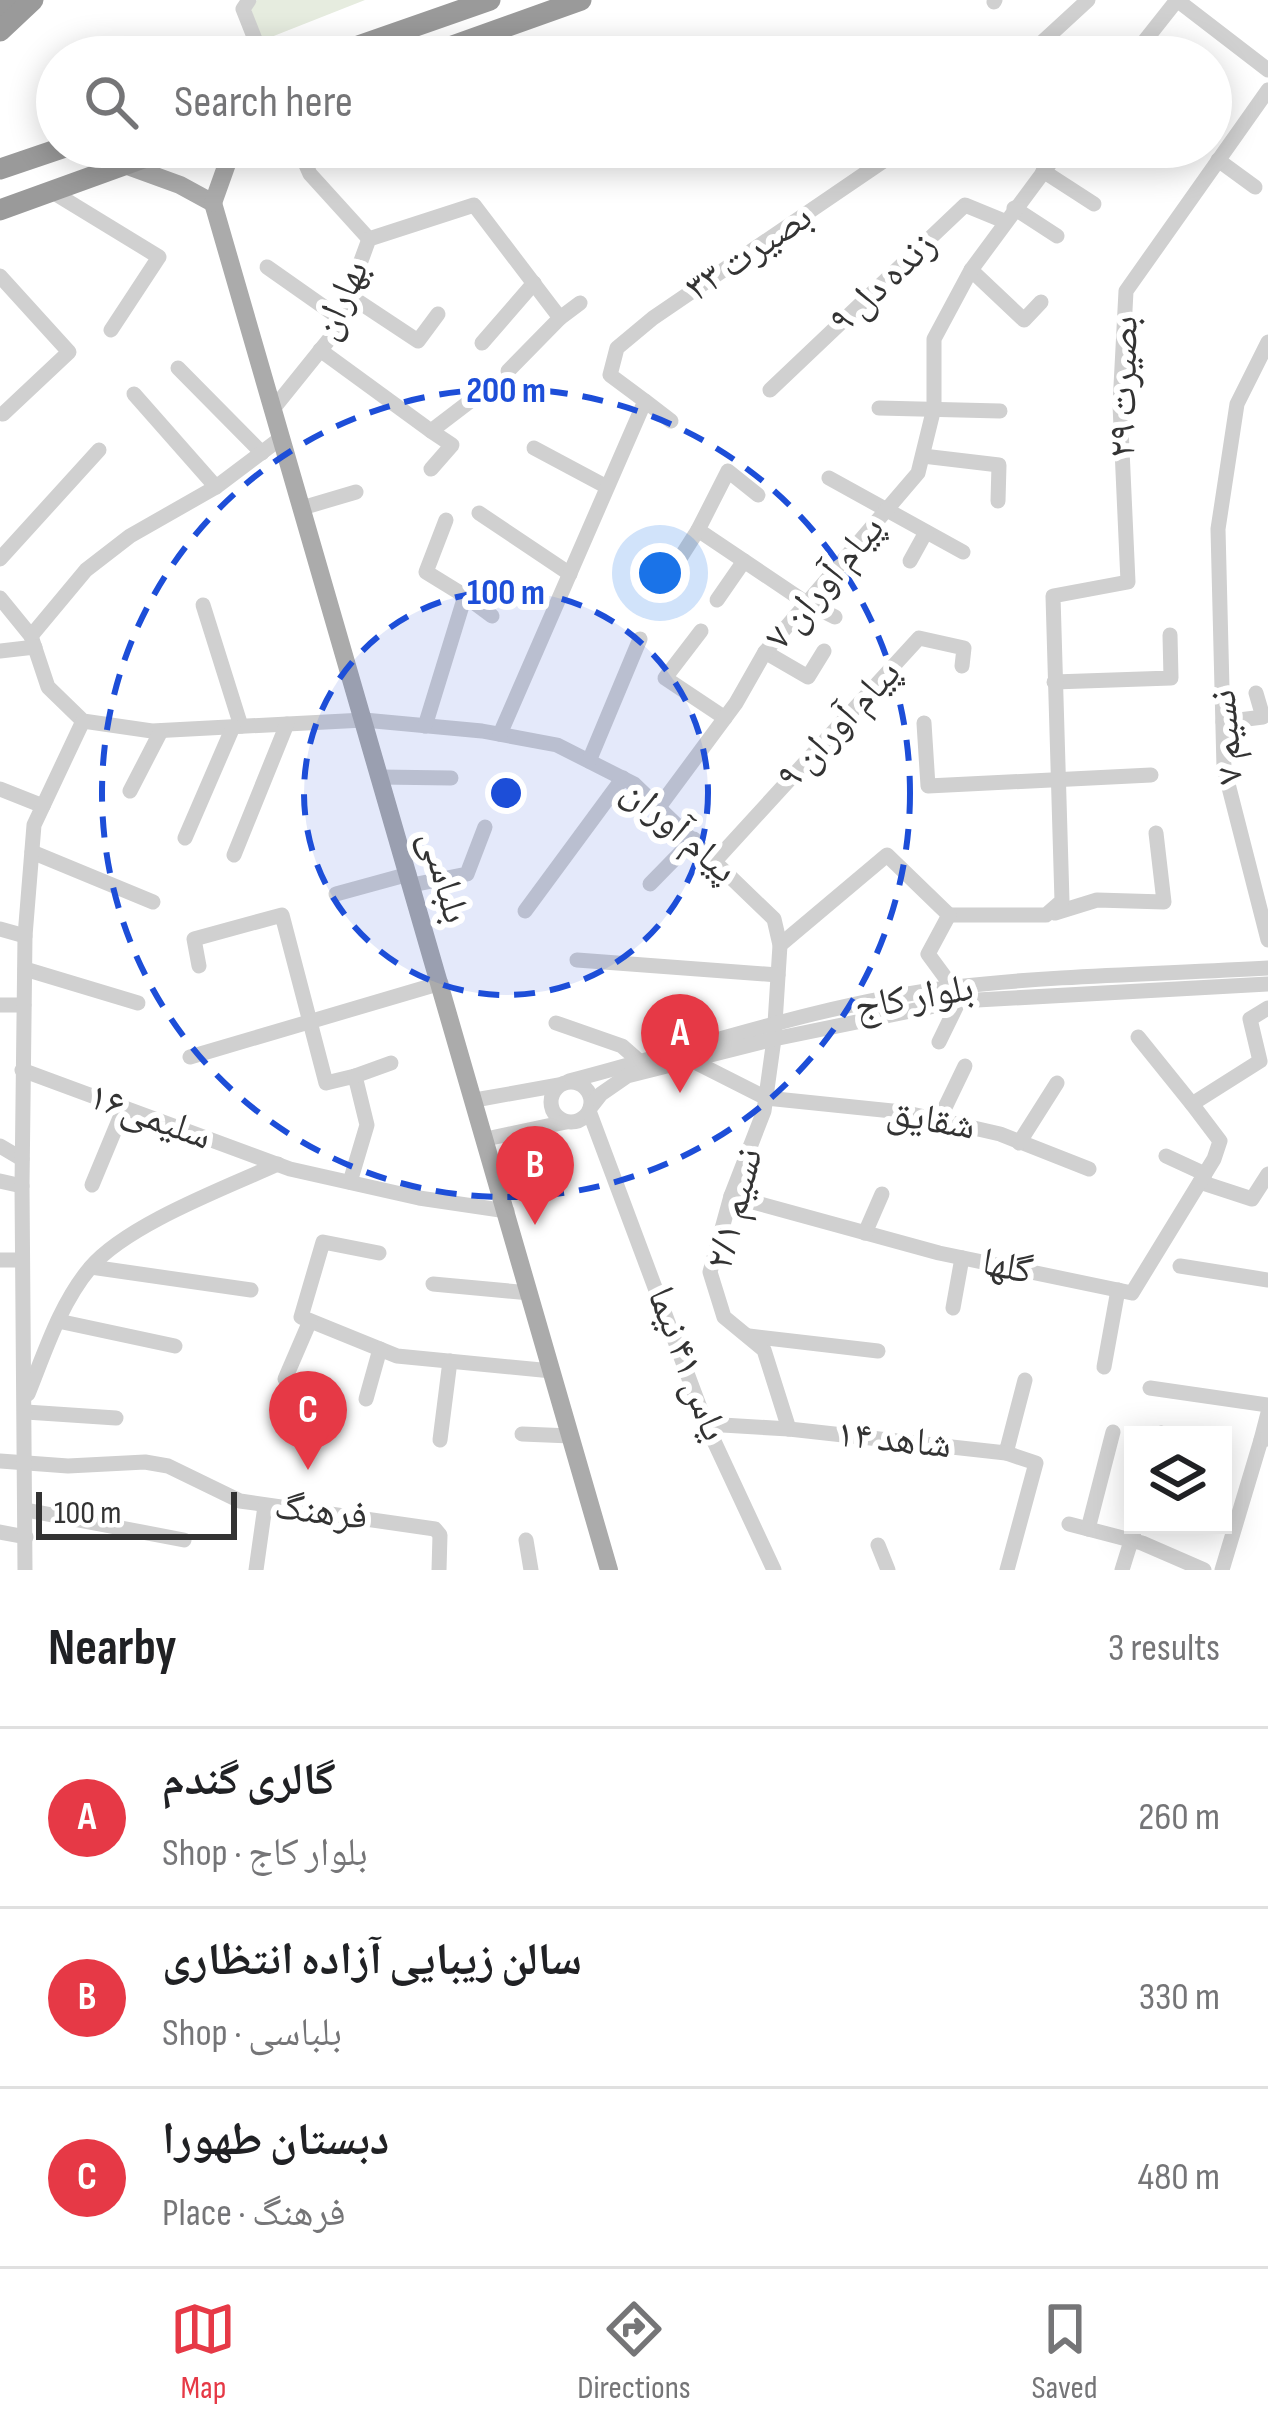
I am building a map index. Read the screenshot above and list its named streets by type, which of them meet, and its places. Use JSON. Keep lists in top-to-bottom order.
{
  "streets": {
    "main road": ["بلباسی"],
    "street": [
      "بصیرت ۳۳",
      "زنده دل ۹",
      "بهاران",
      "بصیرت ۲۹",
      "پیام آوران ۷",
      "پیام آوران ۹",
      "نسیم ۷",
      "پیام آوران",
      "بلوار کاج",
      "سلیمی۱۶",
      "شقایق",
      "نسیم ۲/۱",
      "گلها",
      "یاس ۴۱ نیما",
      "شاهد ۱۴",
      "فرهنگ"
    ]
  },
  "crossings": [
    ["بهاران", "بلباسی"],
    ["پیام آوران ۷", "پیام آوران"],
    ["پیام آوران ۹", "پیام آوران"],
    ["پیام آوران", "بلباسی"],
    ["پیام آوران", "نسیم ۲/۱"],
    ["بلباسی", "بلوار کاج"],
    ["بلباسی", "سلیمی۱۶"],
    ["بلوار کاج", "شقایق"],
    ["بلوار کاج", "نسیم ۲/۱"],
    ["بلوار کاج", "یاس ۴۱ نیما"],
    ["شقایق", "نسیم ۲/۱"],
    ["نسیم ۲/۱", "گلها"],
    ["نسیم ۲/۱", "شاهد ۱۴"],
    ["یاس ۴۱ نیما", "شاهد ۱۴"]
  ],
  "scale_bar": "100 m",
  "page": {
    "search": "Search here",
    "pins": ["A", "B", "C"],
    "scale": "100 m",
    "heading": ["Nearby", "3 results"],
    "list": [
      {
        "mark": "A",
        "name": "گالری گندم",
        "note": "Shop · بلوار کاج",
        "value": "260 m"
      },
      {
        "mark": "B",
        "name": "سالن زیبایی آزاده انتظاری",
        "note": "Shop · بلباسی",
        "value": "330 m"
      },
      {
        "mark": "C",
        "name": "دبستان طهورا",
        "note": "Place · فرهنگ",
        "value": "480 m"
      }
    ],
    "nav": ["Map", "Directions", "Saved"]
  },
  "rings": ["200 m", "100 m"]
}
